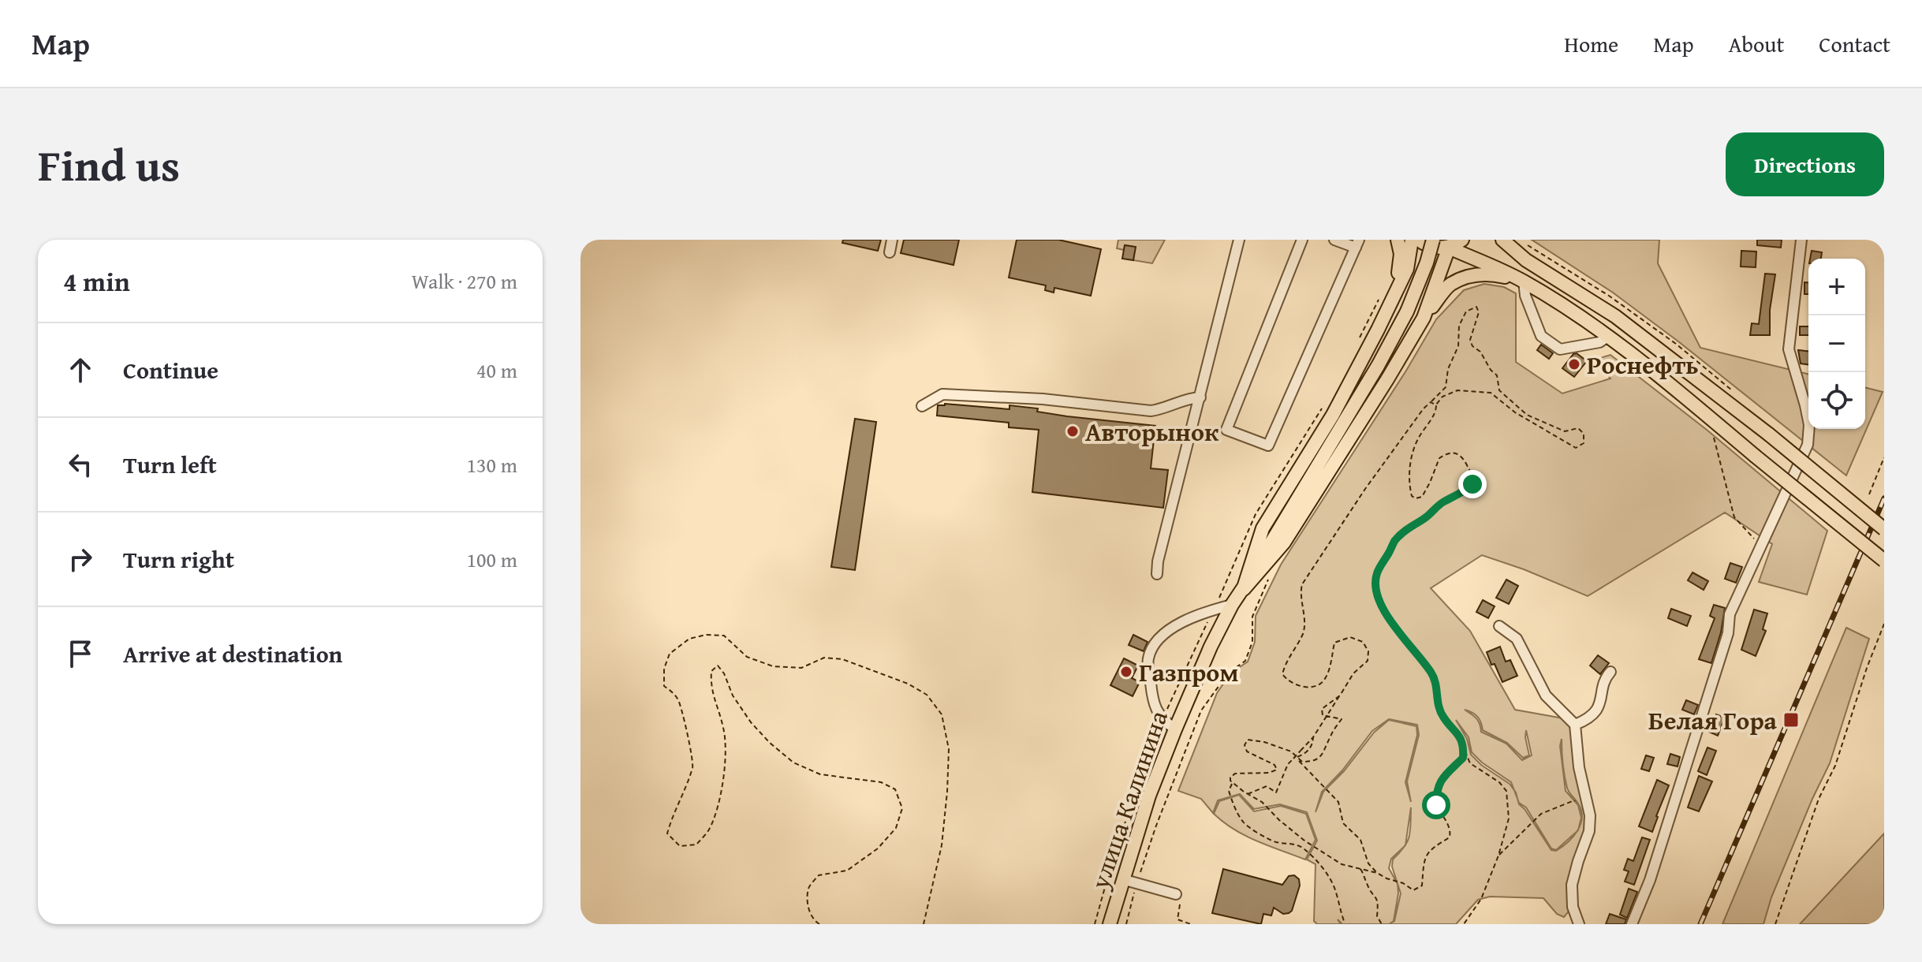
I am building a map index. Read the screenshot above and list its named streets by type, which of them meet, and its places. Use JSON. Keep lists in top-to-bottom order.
{
  "streets": {
    "main road": ["улица Калинина"]
  },
  "places": {
    "other": ["Роснефть", "Авторынок", "Газпром"],
    "transit": ["Белая Гора"]
  },
  "page": {
    "header": "Map",
    "nav": [
      "Home",
      "Map",
      "About",
      "Contact"
    ],
    "title": "Find us",
    "buttons": "Directions",
    "heading": ["4 min", "Walk · 270 m"],
    "map_buttons": ["+", "−"],
    "list": [
      ["Continue", "40 m"],
      ["Turn left", "130 m"],
      ["Turn right", "100 m"],
      "Arrive at destination"
    ]
  }
}
